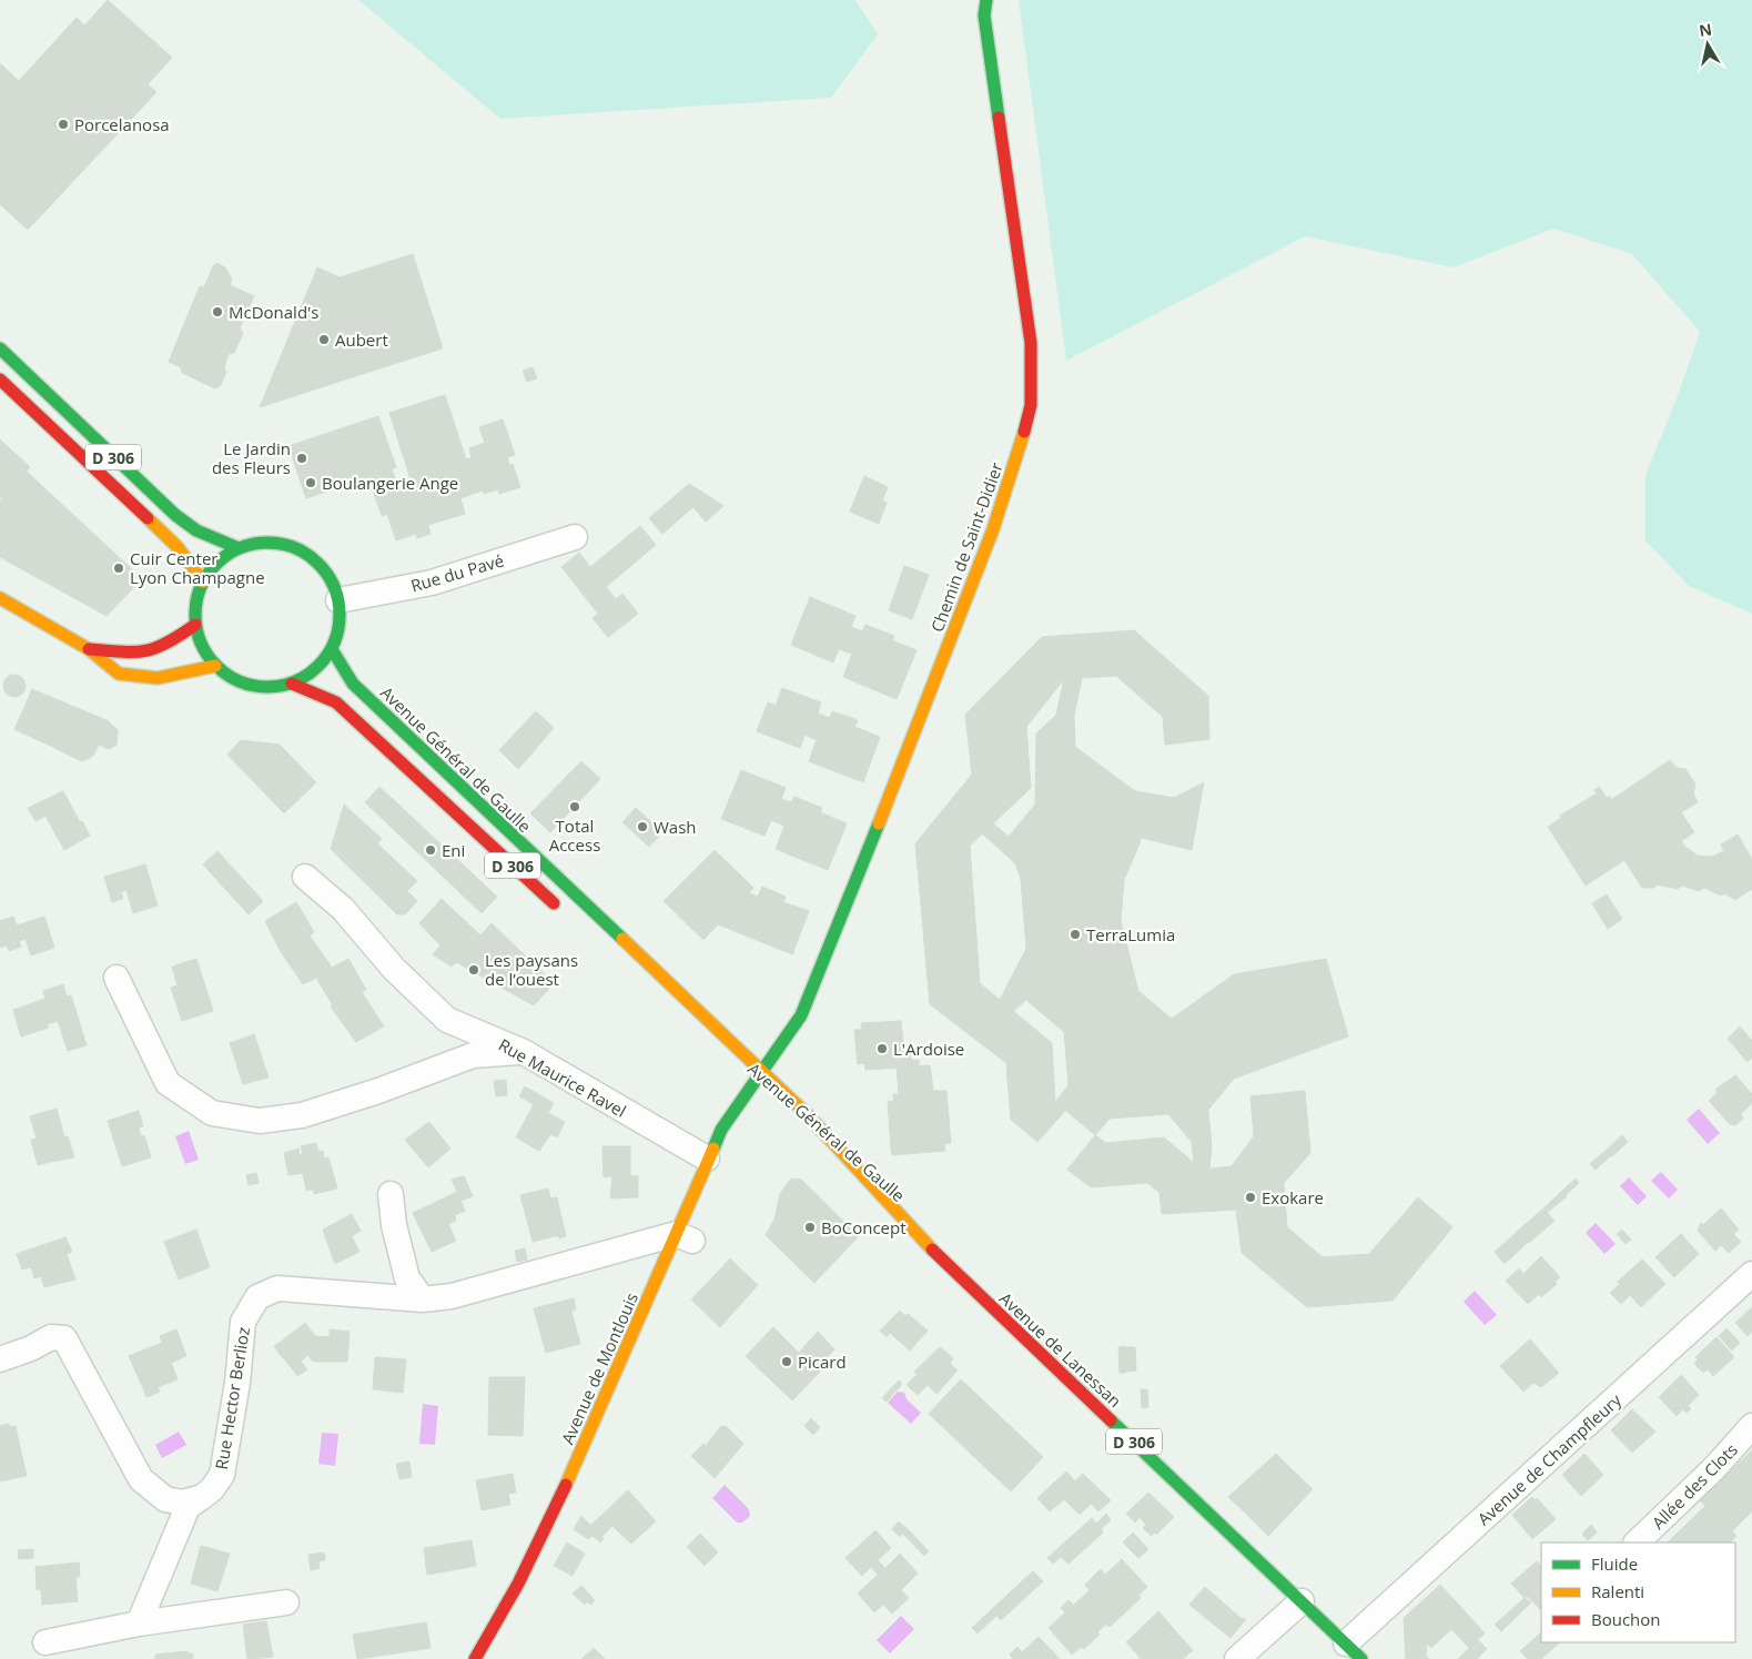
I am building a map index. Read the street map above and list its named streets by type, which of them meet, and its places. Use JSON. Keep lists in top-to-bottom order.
{
  "streets": {
    "main road": [
      "D 306",
      "Chemin de Saint-Didier",
      "Avenue Général de Gaulle",
      "Avenue de Lanessan",
      "Avenue de Montlouis"
    ],
    "street": [
      "Rue du Pavé",
      "Rue Maurice Ravel",
      "Rue Hector Berlioz",
      "Avenue de Champfleury",
      "Allée des Clots"
    ]
  },
  "crossings": [
    ["D 306", "Rue du Pavé"],
    ["D 306", "Avenue Général de Gaulle"],
    ["Chemin de Saint-Didier", "Avenue Général de Gaulle"],
    ["Chemin de Saint-Didier", "Avenue de Montlouis"],
    ["Rue du Pavé", "Avenue Général de Gaulle"],
    ["Avenue Général de Gaulle", "Avenue de Lanessan"],
    ["Avenue Général de Gaulle", "Avenue de Montlouis"],
    ["Rue Maurice Ravel", "Avenue de Montlouis"],
    ["Avenue de Lanessan", "Avenue de Champfleury"],
    ["Avenue de Montlouis", "Rue Hector Berlioz"]
  ],
  "places": [
    "Porcelanosa",
    "McDonald's",
    "Aubert",
    "Le Jardin des Fleurs",
    "Boulangerie Ange",
    "Cuir Center Lyon Champagne",
    "Total Access",
    "Wash",
    "Eni",
    "TerraLumia",
    "Les paysans de l’ouest",
    "L'Ardoise",
    "Exokare",
    "BoConcept",
    "Picard"
  ],
  "legend": ["Fluide", "Ralenti", "Bouchon"],
  "north": "top"
}
